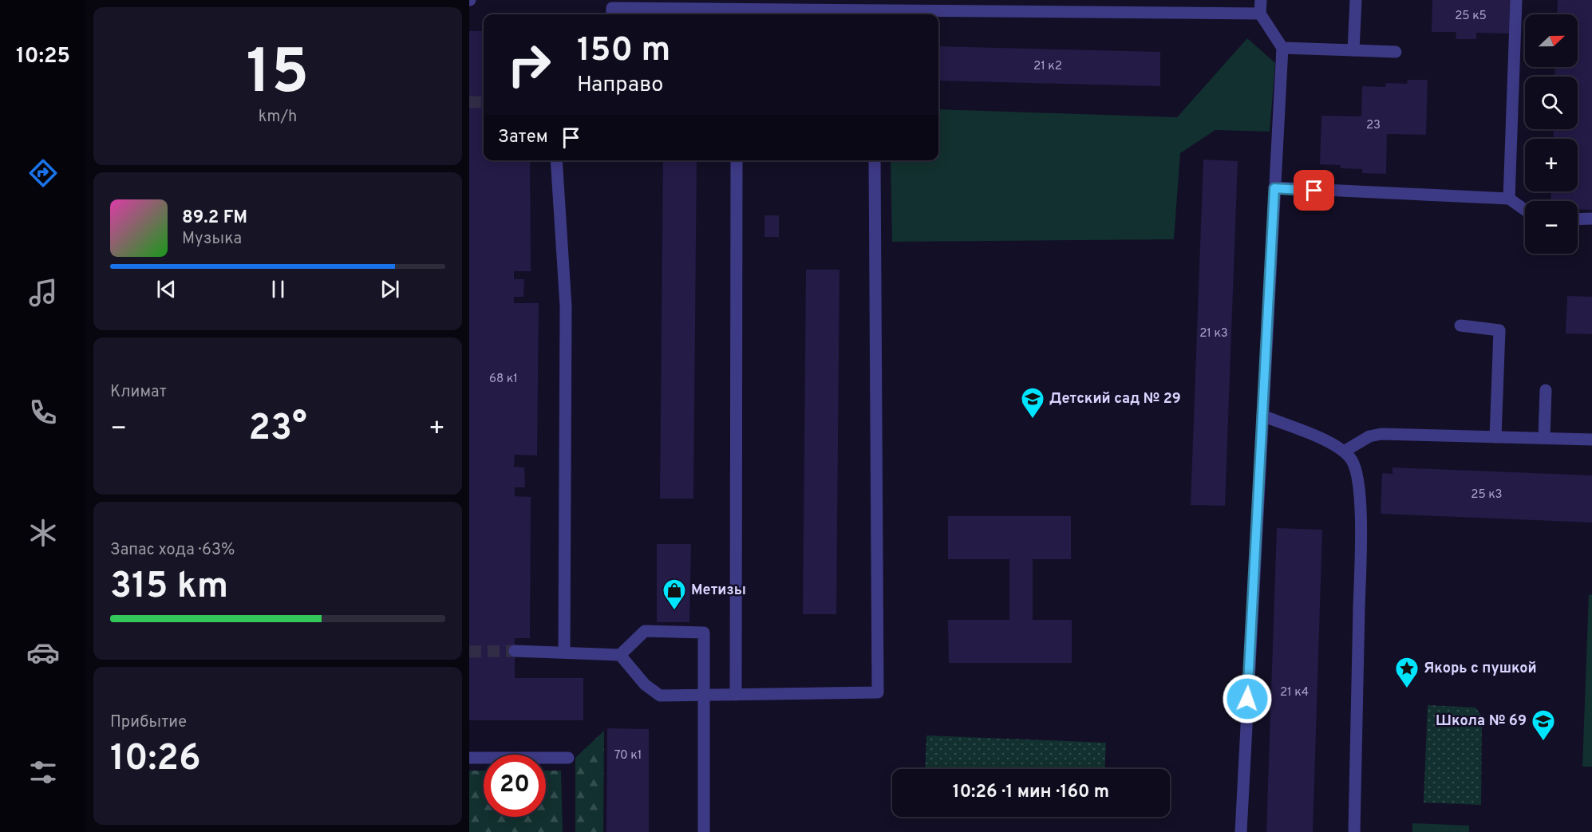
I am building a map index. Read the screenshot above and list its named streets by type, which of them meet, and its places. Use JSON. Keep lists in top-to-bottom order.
{
  "places": {
    "school or university": ["Детский сад № 29", "Школа № 69"],
    "shop": ["Метизы"],
    "place": ["Якорь с пушкой"]
  },
  "house_numbers": [
    "25 к5",
    "21 к2",
    "23",
    "21 к3",
    "68 к1",
    "25 к3",
    "21 к4",
    "70 к1"
  ],
  "north": "right",
  "page": {
    "tabs": "10:25",
    "tile": [
      ["15", "km/h"],
      "Климат",
      ["Запас хода · 63%", "315 km"],
      ["Прибытие", "10:26"]
    ],
    "map_buttons": ["+", "−"],
    "turn": ["150 m", "Направо"],
    "then": "Затем",
    "song": ["89.2 FM", "Музыка"],
    "heat": ["−", "23°", "+"],
    "limit": "20",
    "trip": "10:26 · 1 мин · 160 m"
  }
}
